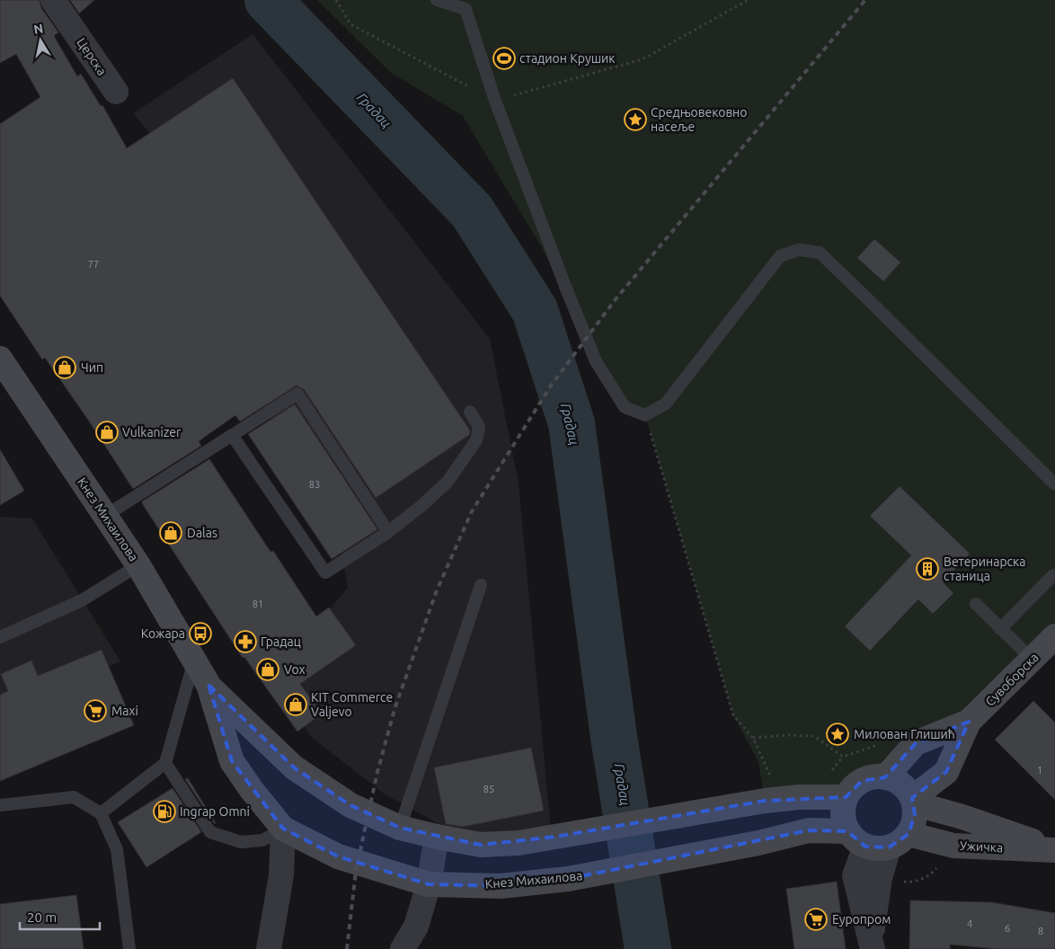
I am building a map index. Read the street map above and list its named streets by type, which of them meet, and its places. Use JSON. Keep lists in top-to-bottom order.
{
  "streets": {
    "main road": ["Кнез Михаилова", "Сувоборска", "Ужичка"],
    "street": ["Церска"]
  },
  "crossings": [
    ["Кнез Михаилова", "Сувоборска"],
    ["Кнез Михаилова", "Ужичка"],
    ["Сувоборска", "Ужичка"]
  ],
  "water": ["Градац"],
  "places": {
    "sports": ["стадион Крушик"],
    "place": ["Средњовековно насеље", "Милован Глишић"],
    "shop": [
      "Чип",
      "Vulkanizer",
      "Dalas",
      "Vox",
      "KIT Commerce Valjevo"
    ],
    "building": ["Ветеринарска станица"],
    "bus stop": ["Кожара"],
    "pharmacy": ["Градац"],
    "supermarket": ["Maxi", "Еуропром"],
    "fuel station": ["Ingrap Omni"]
  },
  "house_numbers": [
    "77",
    "83",
    "81",
    "1",
    "85",
    "4",
    "6",
    "8"
  ],
  "scale_bar": "20 m",
  "north": "top"
}
